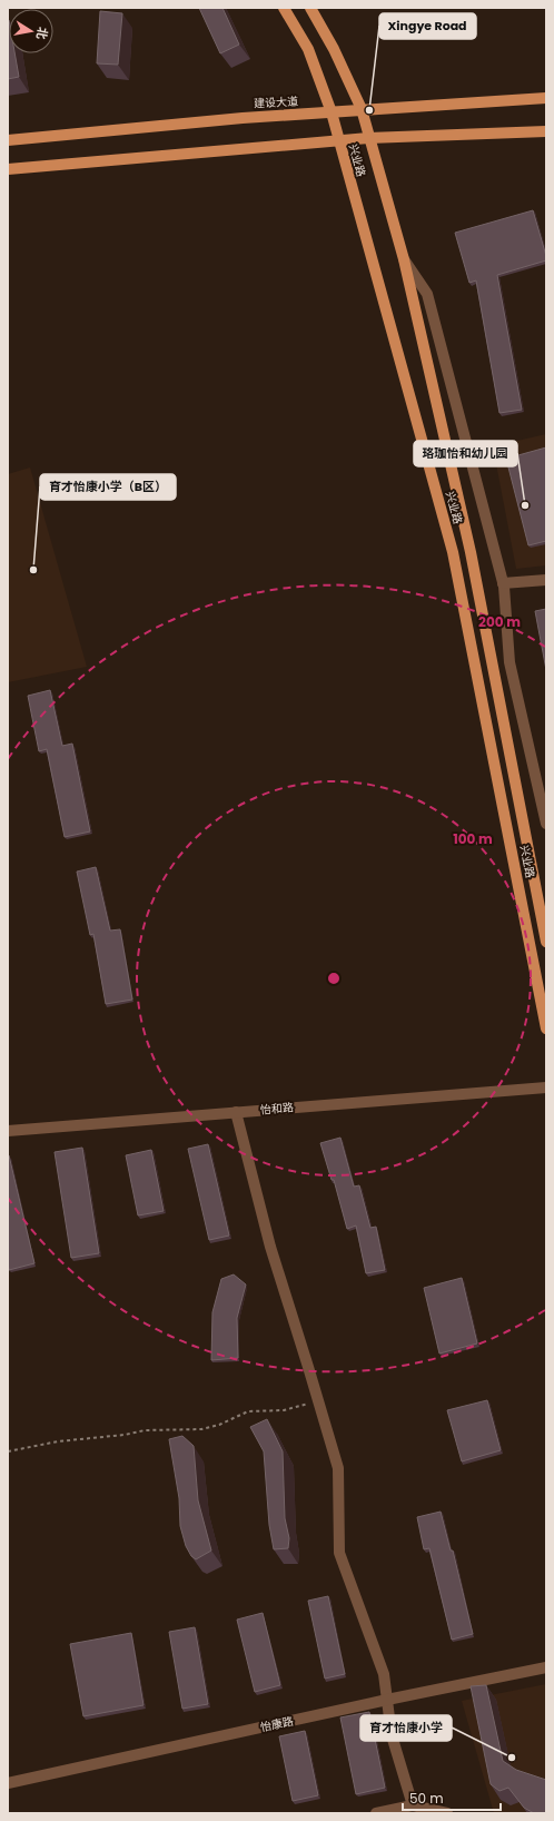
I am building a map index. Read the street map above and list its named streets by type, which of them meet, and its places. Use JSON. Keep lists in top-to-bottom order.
{
  "streets": {
    "main road": ["建设大道", "兴业路"],
    "street": ["怡和路", "怡康路"]
  },
  "crossings": [
    ["建设大道", "兴业路"]
  ],
  "places": [
    "Xingye Road",
    "珞珈怡和幼儿园",
    "育才怡康小学（B区）",
    "育才怡康小学"
  ],
  "scale_bar": "50 m",
  "north": "right",
  "rings": ["200 m", "100 m"]
}
